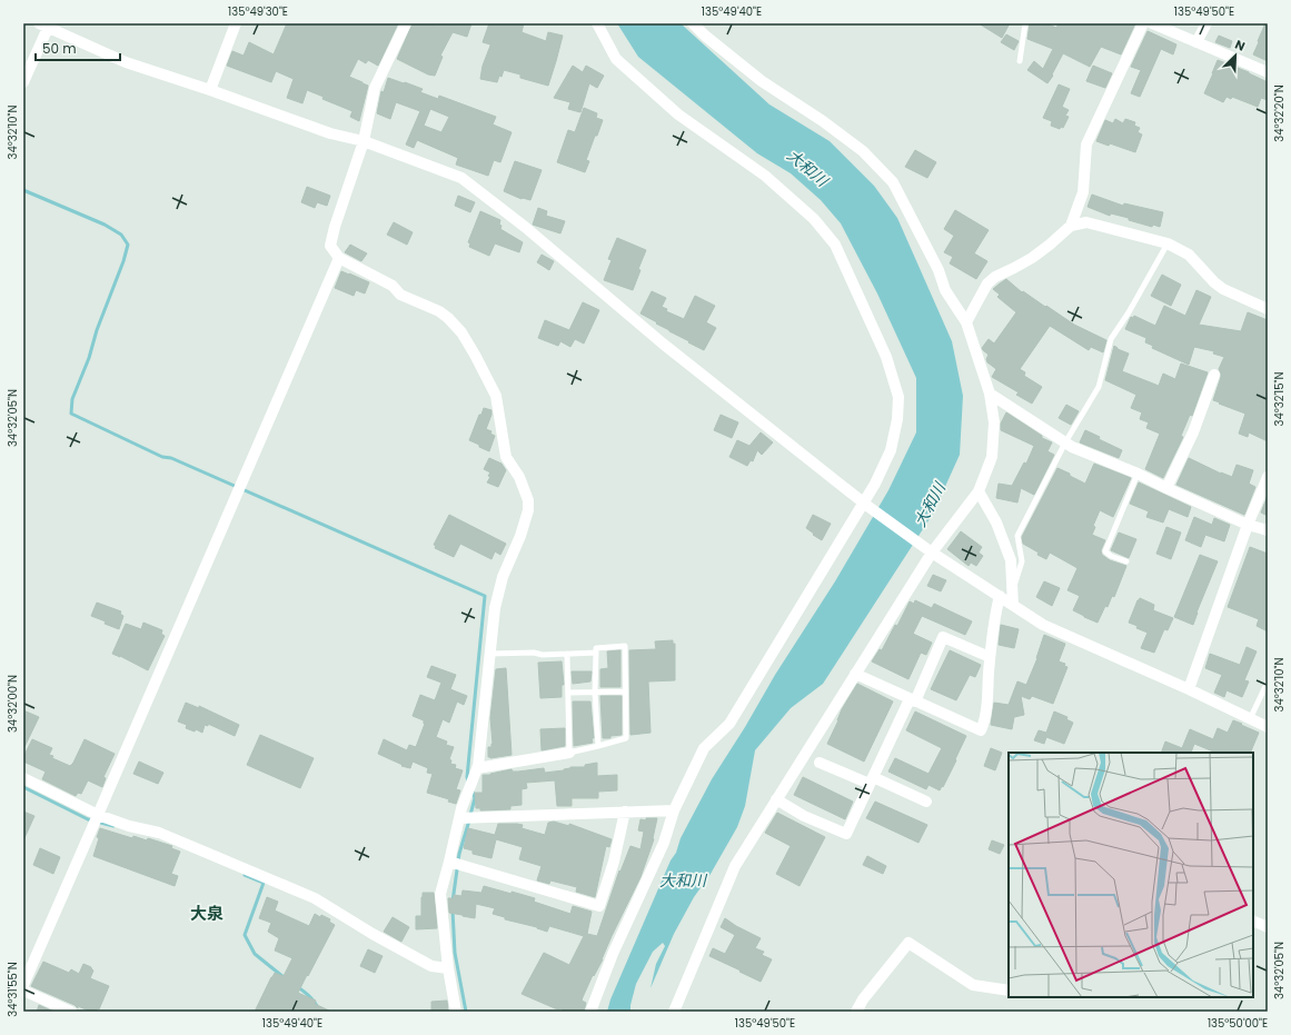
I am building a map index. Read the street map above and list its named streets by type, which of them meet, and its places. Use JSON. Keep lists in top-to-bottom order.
{
  "districts": ["大泉"],
  "water": ["大和川"],
  "scale_bar": "50 m",
  "north": "top right",
  "coordinates": [
    "135°49'30\"E",
    "135°49'40\"E",
    "135°49'50\"E",
    "34°32'20\"N",
    "34°32'10\"N",
    "34°32'15\"N",
    "34°32'05\"N",
    "34°32'00\"N",
    "34°31'55\"N",
    "135°50'00\"E"
  ]
}
